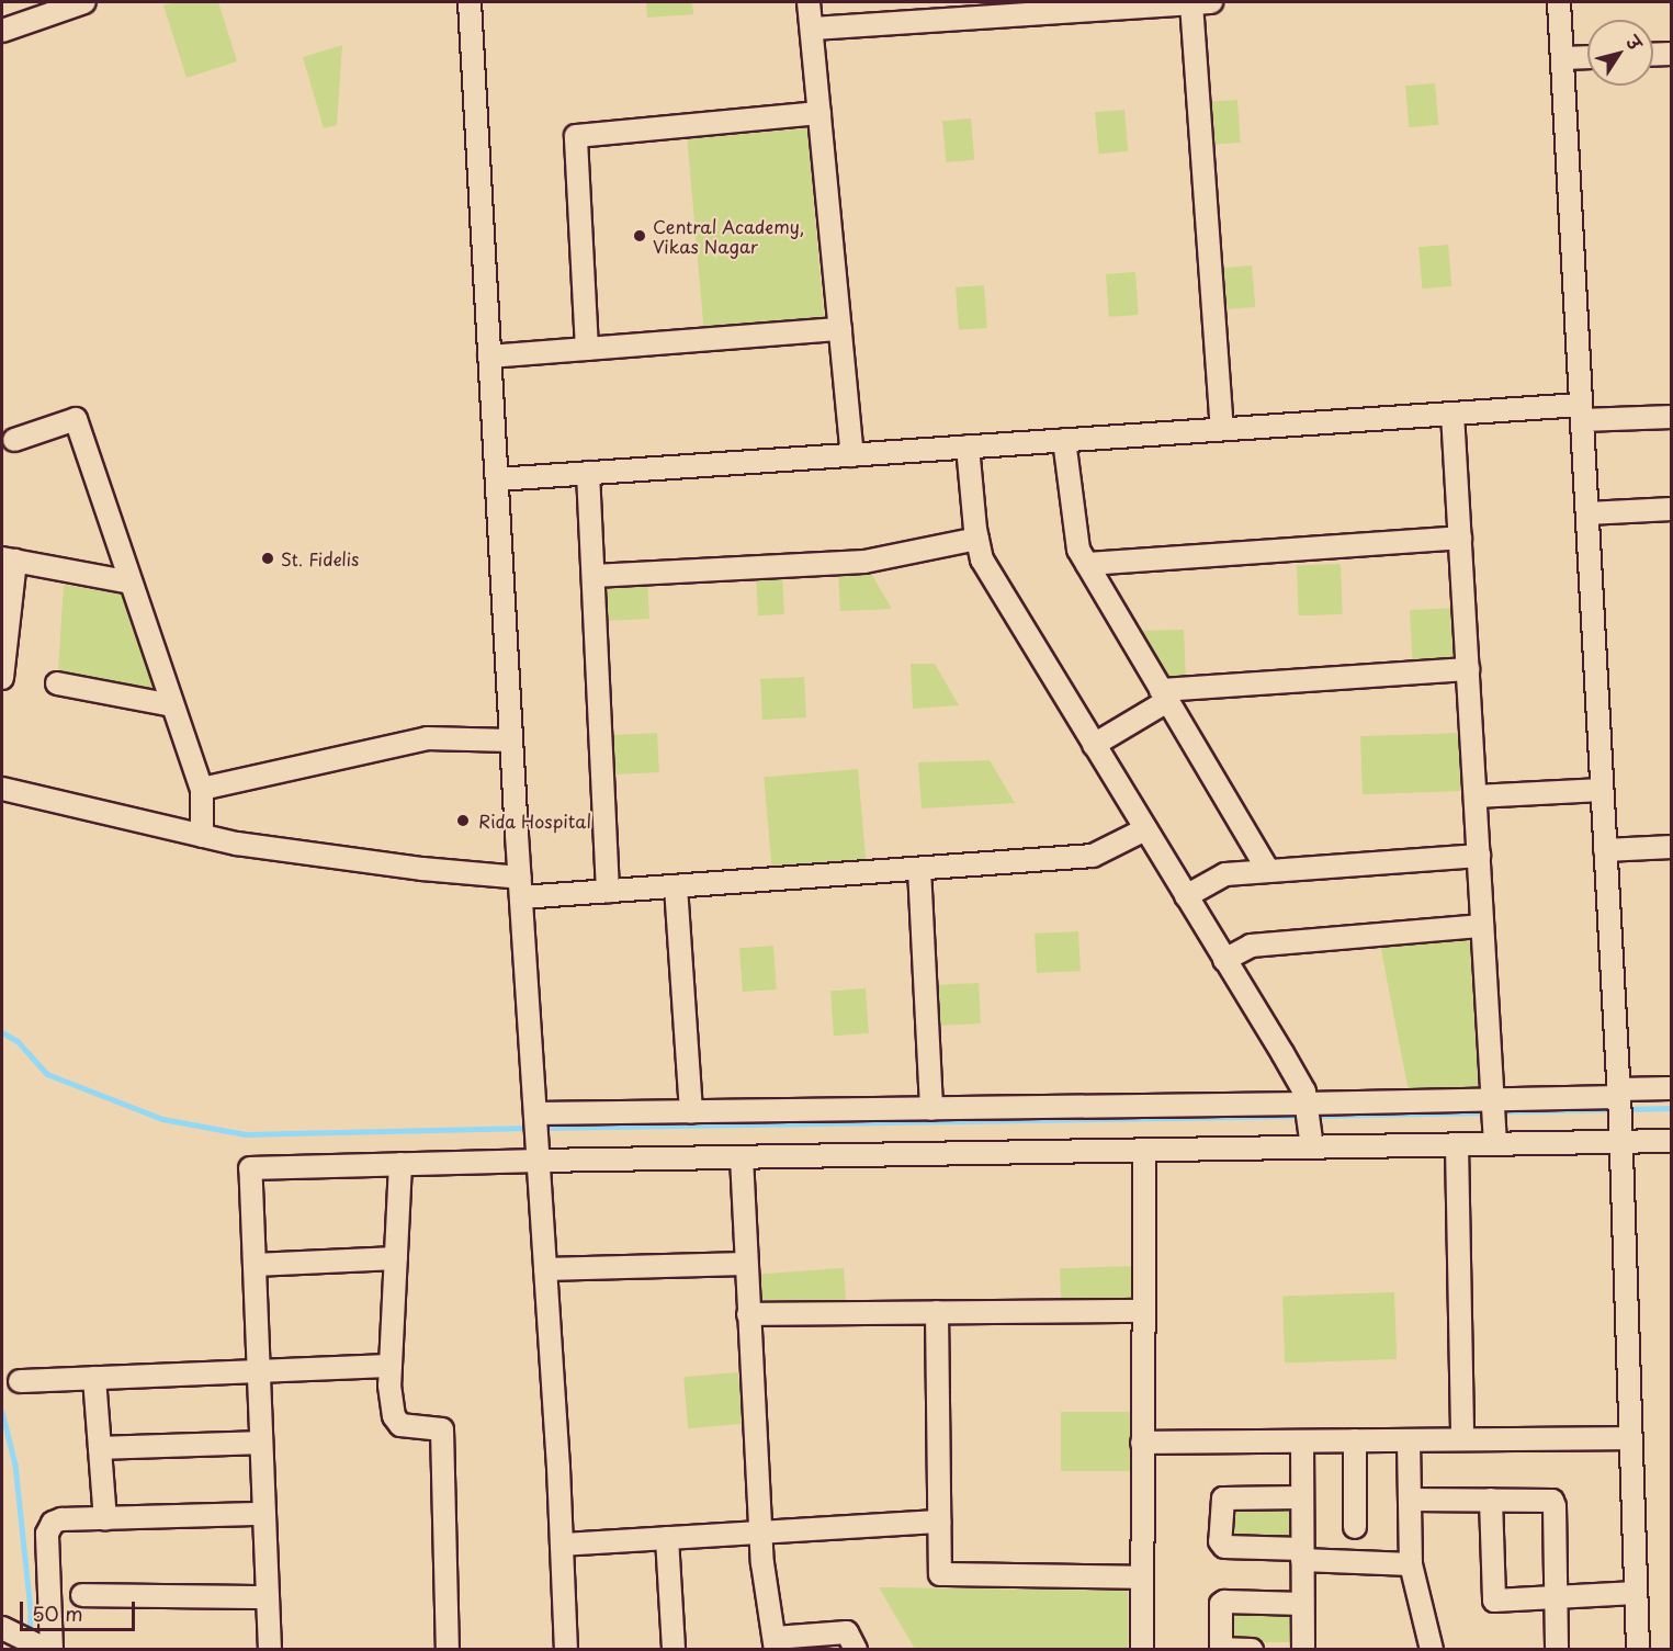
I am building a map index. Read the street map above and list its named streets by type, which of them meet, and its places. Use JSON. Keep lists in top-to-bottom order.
{
  "places": ["Central Academy, Vikas Nagar", "St. Fidelis", "Rida Hospital"],
  "scale_bar": "50 m",
  "north": "top right"
}
